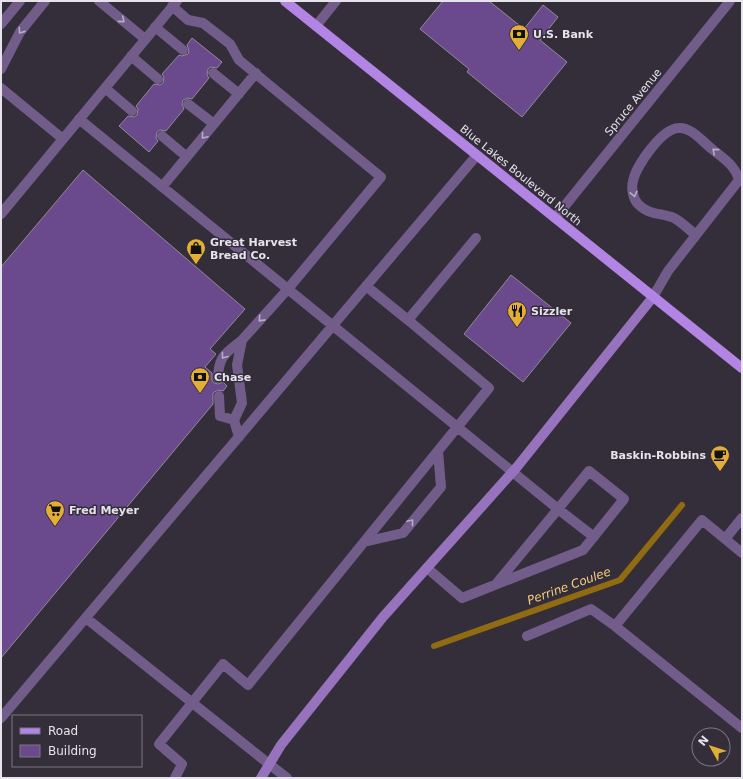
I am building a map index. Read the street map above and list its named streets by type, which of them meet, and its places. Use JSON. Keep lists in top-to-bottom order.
{
  "streets": {
    "main road": ["Blue Lakes Boulevard North"],
    "street": ["Spruce Avenue"]
  },
  "crossings": [
    ["Spruce Avenue", "Blue Lakes Boulevard North"]
  ],
  "water": ["Perrine Coulee"],
  "places": {
    "bank": ["U.S. Bank", "Chase"],
    "shop": ["Great Harvest Bread Co."],
    "restaurant": ["Sizzler"],
    "cafe": ["Baskin-Robbins"],
    "supermarket": ["Fred Meyer"]
  },
  "legend": ["Road", "Building"],
  "north": "top left"
}
